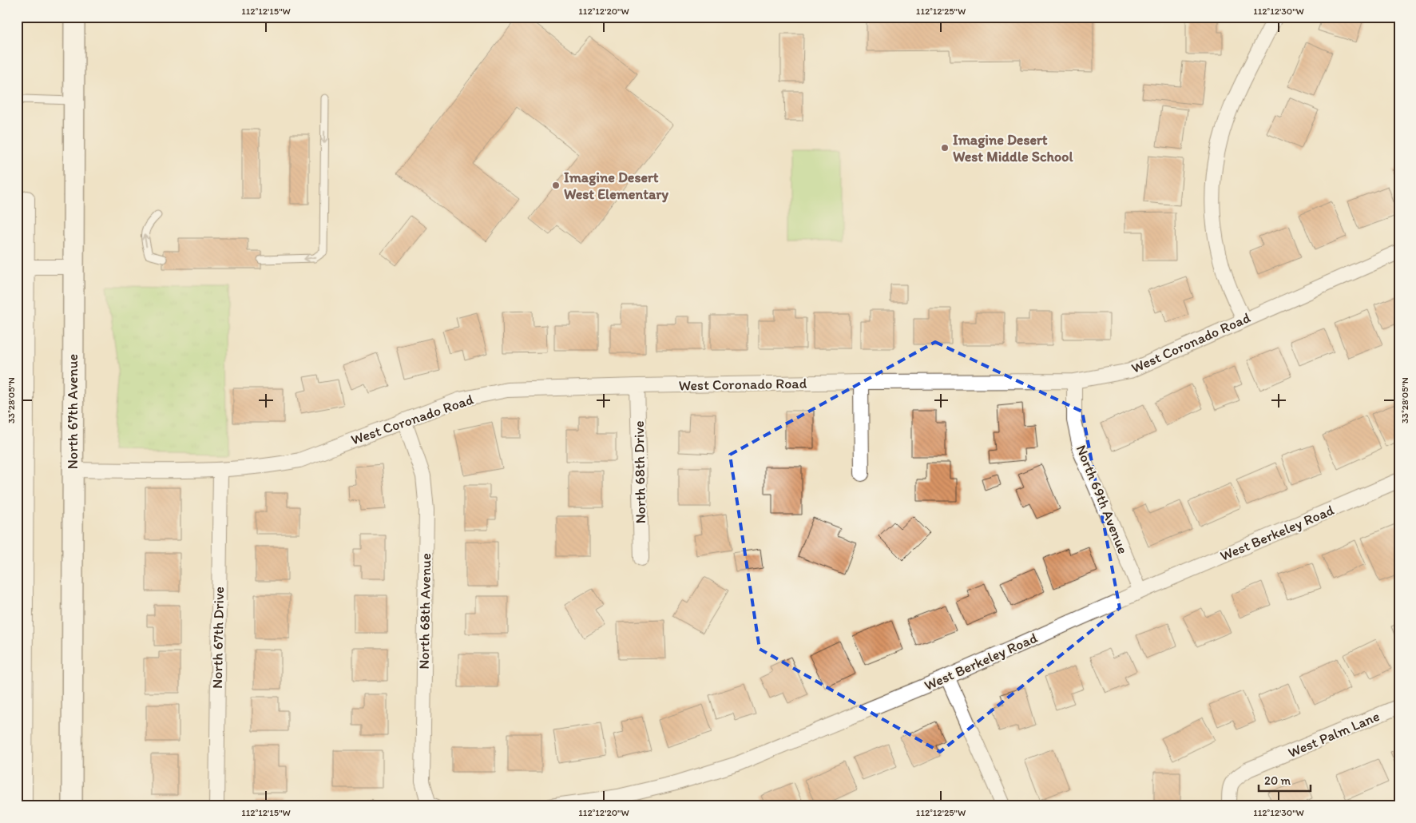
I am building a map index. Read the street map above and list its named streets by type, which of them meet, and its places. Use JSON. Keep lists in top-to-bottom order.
{
  "streets": {
    "main road": ["North 67th Avenue"],
    "street": [
      "West Coronado Road",
      "North 68th Drive",
      "North 69th Avenue",
      "West Berkeley Road",
      "North 68th Avenue",
      "North 67th Drive",
      "West Palm Lane"
    ]
  },
  "crossings": [
    ["West Coronado Road", "North 67th Avenue"],
    ["West Coronado Road", "North 68th Drive"],
    ["West Coronado Road", "North 69th Avenue"],
    ["West Coronado Road", "North 68th Avenue"],
    ["West Coronado Road", "North 67th Drive"],
    ["North 69th Avenue", "West Berkeley Road"]
  ],
  "places": ["Imagine Desert West Middle School", "Imagine Desert West Elementary"],
  "scale_bar": "20 m",
  "coordinates": [
    "112°12'15\"W",
    "112°12'20\"W",
    "112°12'25\"W",
    "112°12'30\"W",
    "33°28'05\"N"
  ]
}
